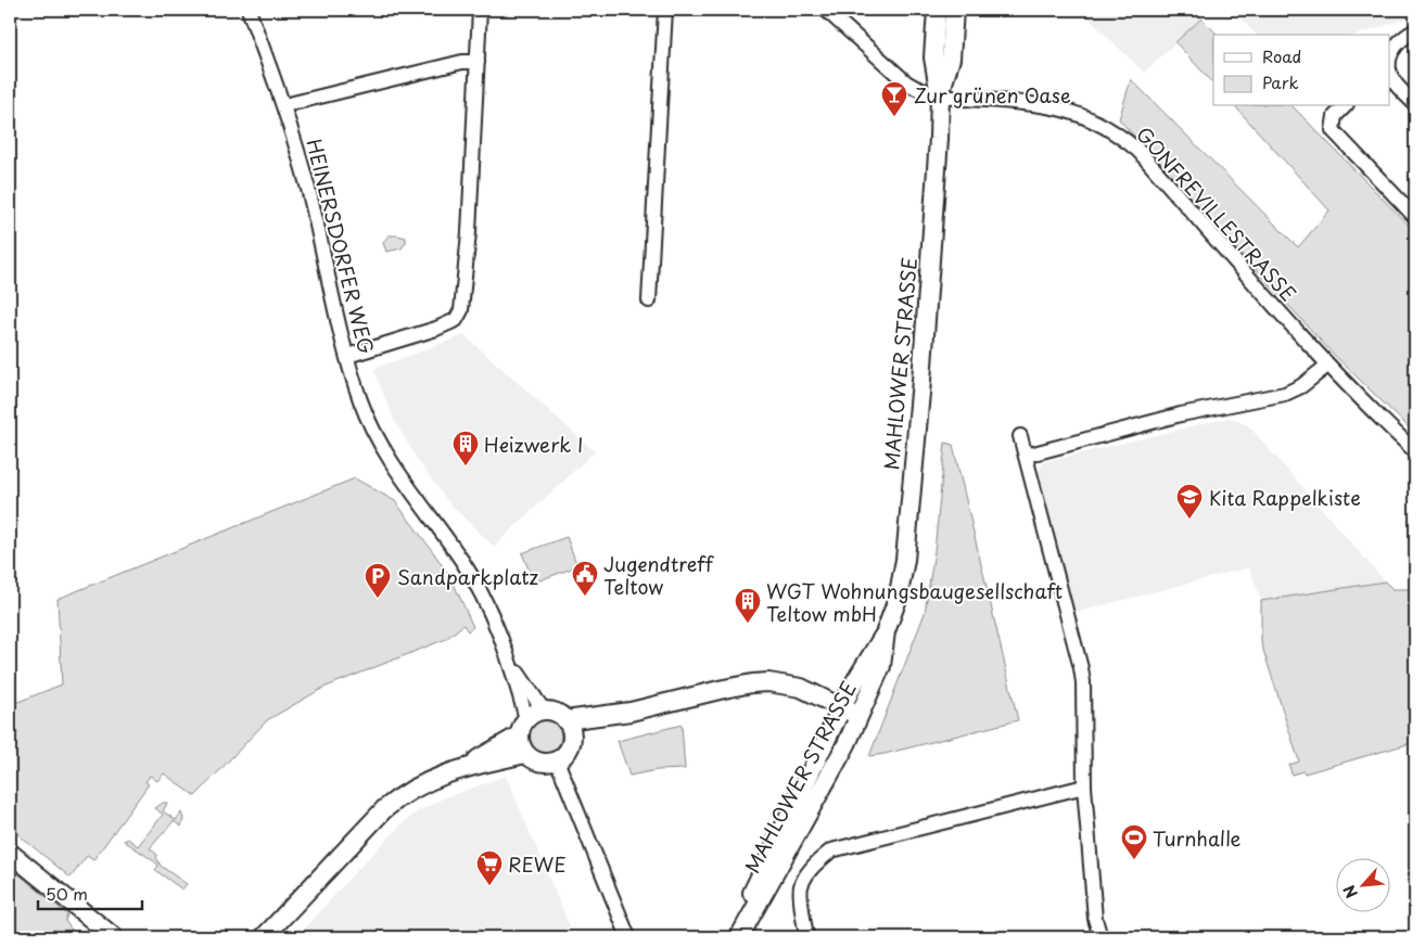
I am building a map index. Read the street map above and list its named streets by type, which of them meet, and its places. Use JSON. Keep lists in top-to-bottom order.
{
  "streets": {
    "main road": ["MAHLOWER STRASSE"],
    "street": ["GONFREVILLESTRASSE", "HEINERSDORFER WEG"]
  },
  "crossings": [
    ["GONFREVILLESTRASSE", "MAHLOWER STRASSE"]
  ],
  "places": {
    "bar": ["Zur grünen Oase"],
    "building": ["Heizwerk I", "WGT Wohnungsbaugesellschaft Teltow mbH"],
    "school or university": ["Kita Rappelkiste"],
    "public building": ["Jugendtreff Teltow"],
    "parking": ["Sandparkplatz"],
    "sports": ["Turnhalle"],
    "supermarket": ["REWE"]
  },
  "legend": ["Road", "Park"],
  "scale_bar": "50 m",
  "north": "bottom left"
}
